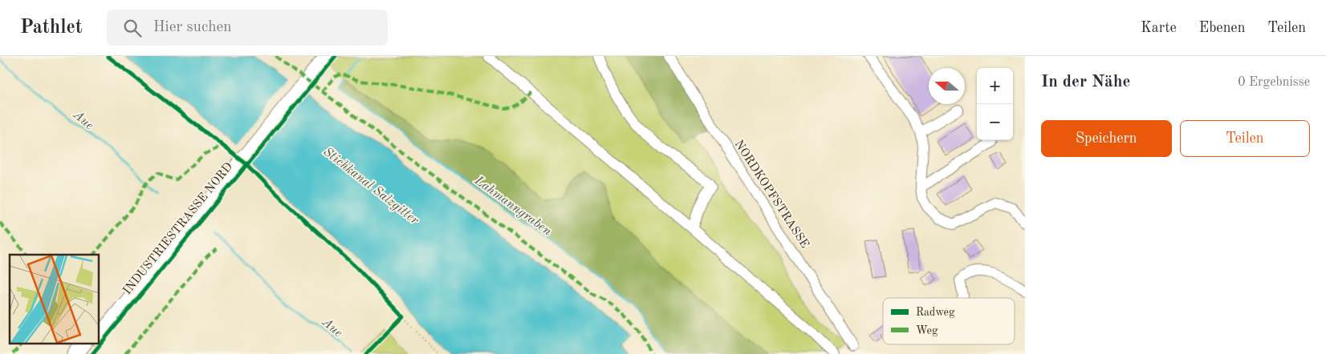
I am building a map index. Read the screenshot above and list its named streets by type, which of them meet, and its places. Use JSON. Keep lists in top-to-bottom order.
{
  "streets": {
    "highway": ["INDUSTRIESTRASSE NORD"],
    "lane": ["NORDKOPFSTRASSE"]
  },
  "water": ["Aue", "Stichkanal Salzgitter", "Lahmanngraben"],
  "legend": ["Radweg", "Weg"],
  "north": "left",
  "page": {
    "header": "Pathlet",
    "search": "Hier suchen",
    "nav": ["Karte", "Ebenen", "Teilen"],
    "heading": ["In der Nähe", "0 Ergebnisse"],
    "map_buttons": ["+", "−"],
    "buttons": ["Speichern", "Teilen"]
  }
}
